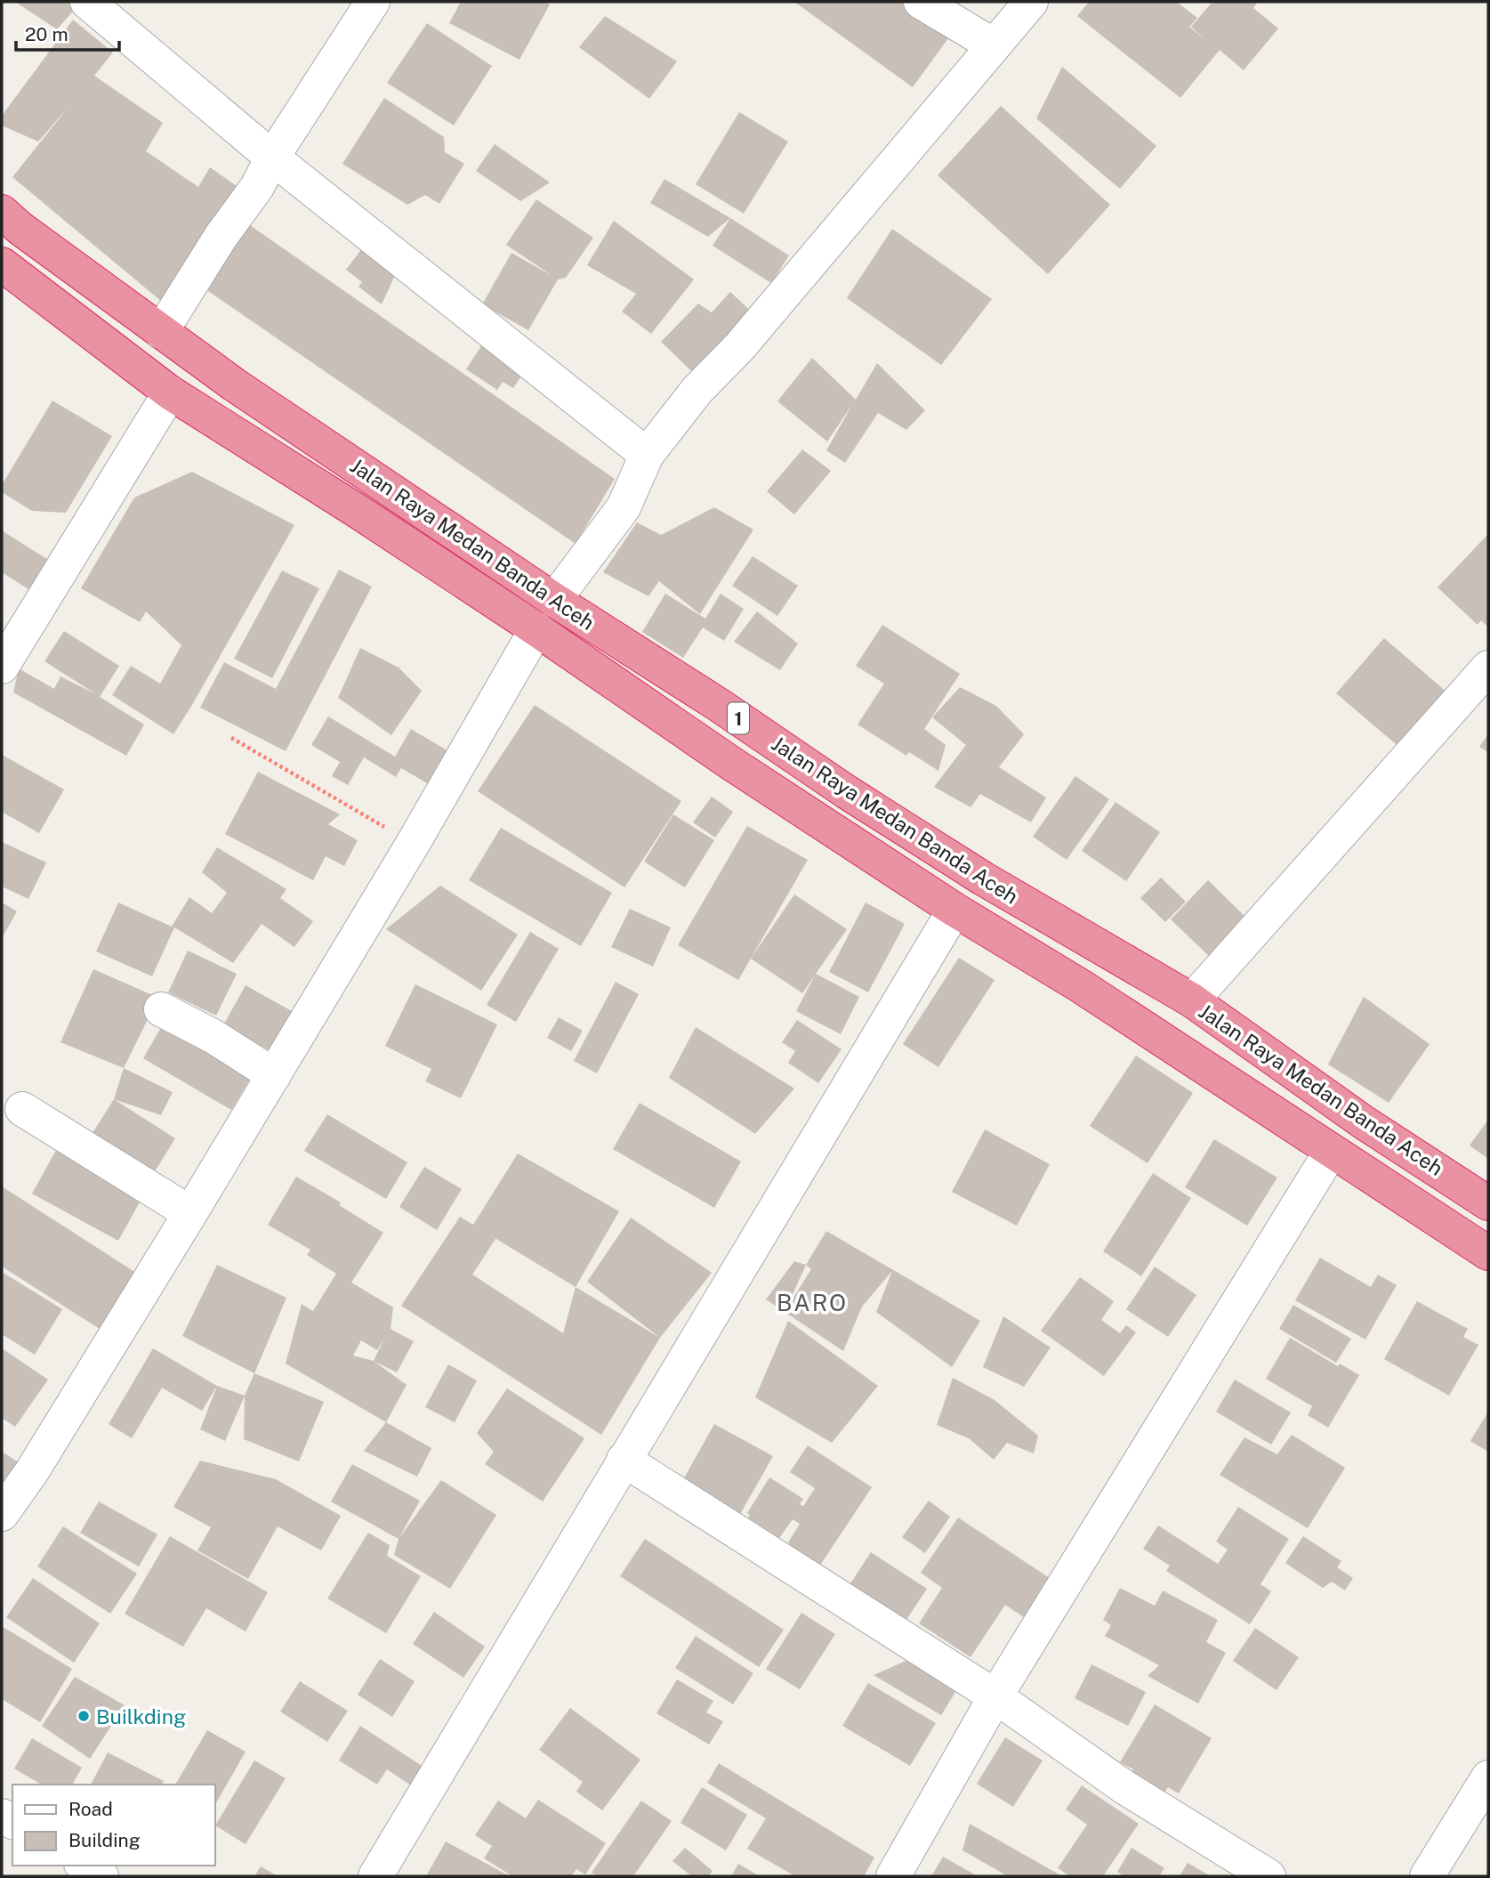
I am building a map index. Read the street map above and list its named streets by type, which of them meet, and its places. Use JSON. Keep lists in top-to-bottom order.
{
  "streets": {
    "highway": ["Jalan Raya Medan Banda Aceh", "1"]
  },
  "districts": ["BARO"],
  "places": ["Builkding"],
  "legend": ["Road", "Building"],
  "scale_bar": "20 m"
}
